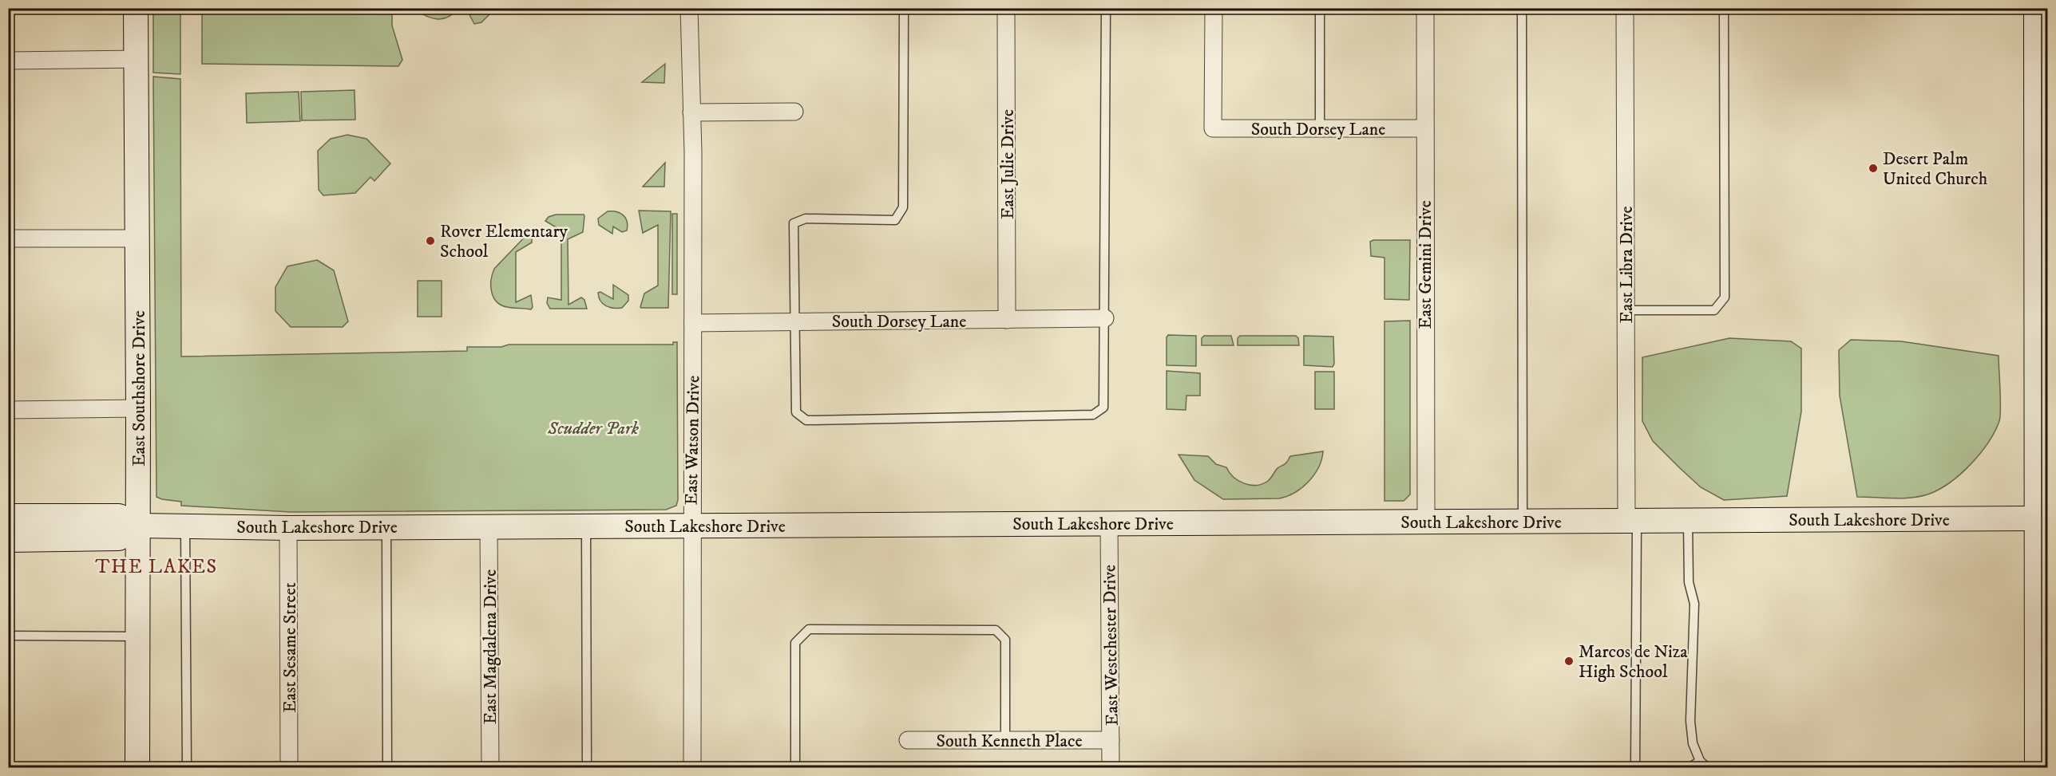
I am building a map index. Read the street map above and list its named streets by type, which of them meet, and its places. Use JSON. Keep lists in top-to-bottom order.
{
  "streets": {
    "street": [
      "South Dorsey Lane",
      "East Julie Drive",
      "East Gemini Drive",
      "East Libra Drive",
      "East Southshore Drive",
      "East Watson Drive",
      "South Lakeshore Drive",
      "East Westchester Drive",
      "East Magdalena Drive",
      "East Sesame Street",
      "South Kenneth Place"
    ]
  },
  "crossings": [
    ["South Dorsey Lane", "East Julie Drive"],
    ["South Dorsey Lane", "East Gemini Drive"],
    ["South Dorsey Lane", "East Watson Drive"],
    ["East Gemini Drive", "South Lakeshore Drive"],
    ["East Libra Drive", "South Lakeshore Drive"],
    ["East Southshore Drive", "South Lakeshore Drive"],
    ["East Watson Drive", "South Lakeshore Drive"],
    ["South Lakeshore Drive", "East Westchester Drive"],
    ["South Lakeshore Drive", "East Magdalena Drive"],
    ["South Lakeshore Drive", "East Sesame Street"],
    ["East Westchester Drive", "South Kenneth Place"]
  ],
  "districts": ["THE LAKES"],
  "parks": ["Scudder Park"],
  "places": ["Desert Palm United Church", "Rover Elementary School", "Marcos de Niza High School"]
}
